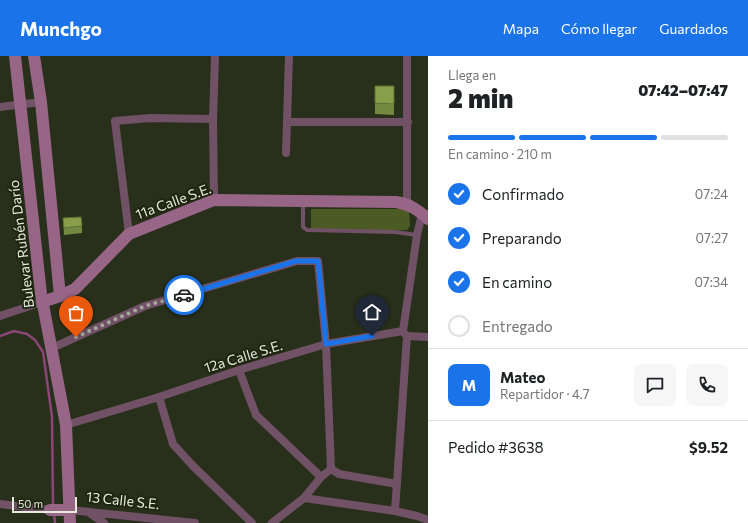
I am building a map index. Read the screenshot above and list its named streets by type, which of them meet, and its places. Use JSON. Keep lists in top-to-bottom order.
{
  "streets": {
    "street": [
      "11a Calle S.E.",
      "Bulevar Rubén Darío",
      "12a Calle S.E.",
      "13 Calle S.E."
    ]
  },
  "crossings": [
    ["11a Calle S.E.", "Bulevar Rubén Darío"],
    ["Bulevar Rubén Darío", "12a Calle S.E."],
    ["Bulevar Rubén Darío", "13 Calle S.E."]
  ],
  "scale_bar": "50 m",
  "page": {
    "header": "Munchgo",
    "nav": ["Mapa", "Cómo llegar", "Guardados"],
    "heading": ["2 min", "Llega en", "07:42–07:47"],
    "panel": [
      "Mateo",
      "Repartidor · 4.7",
      "Pedido #3638",
      "$9.52"
    ],
    "bar": "En camino · 210 m",
    "list": [
      ["Confirmado", "07:24"],
      ["Preparando", "07:27"],
      ["En camino", "07:34"],
      "Entregado"
    ],
    "round": "M",
    "scale": "50 m"
  }
}
